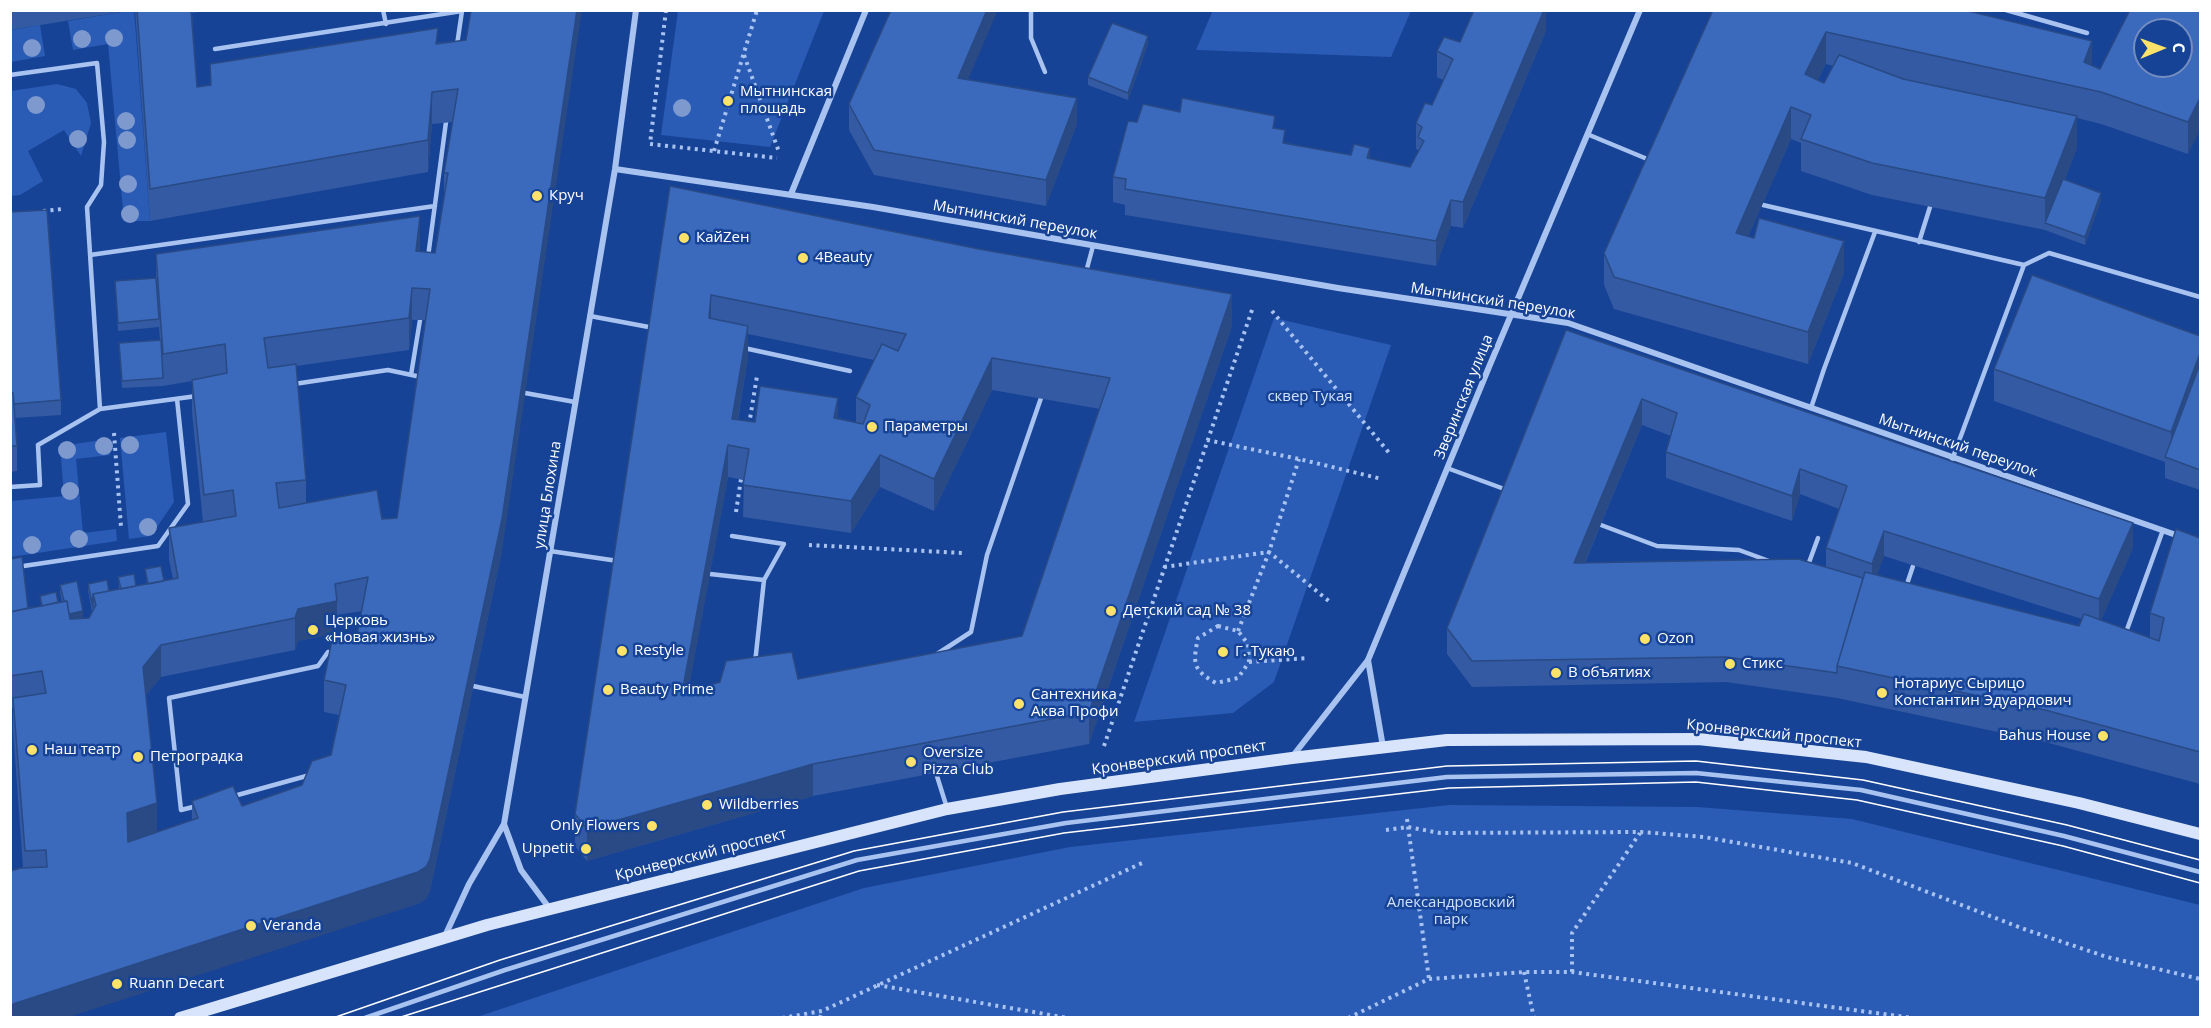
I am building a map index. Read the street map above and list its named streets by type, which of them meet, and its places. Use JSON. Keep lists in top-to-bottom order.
{
  "streets": {
    "street": [
      "Мытнинский переулок",
      "Зверинская улица",
      "улица Блохина",
      "Кронверкский проспект"
    ]
  },
  "crossings": [
    ["Мытнинский переулок", "Зверинская улица"],
    ["Зверинская улица", "Кронверкский проспект"],
    ["улица Блохина", "Кронверкский проспект"]
  ],
  "parks": ["сквер Тукая", "Александровский парк"],
  "places": [
    "Мытнинская площадь",
    "Круч",
    "КайZен",
    "4Beauty",
    "Параметры",
    "Детский сад № 38",
    "Церковь «Новая жизнь»",
    "Ozon",
    "Restyle",
    "Г. Тукаю",
    "Стикс",
    "В объятиях",
    "Beauty Prime",
    "Нотариус Сырицо Константин Эдуардович",
    "Сантехника Аква Профи",
    "Bahus House",
    "Наш театр",
    "Петроградка",
    "Oversize Pizza Club",
    "Wildberries",
    "Only Flowers",
    "Uppetit",
    "Veranda",
    "Ruann Decart"
  ],
  "north": "right"
}
